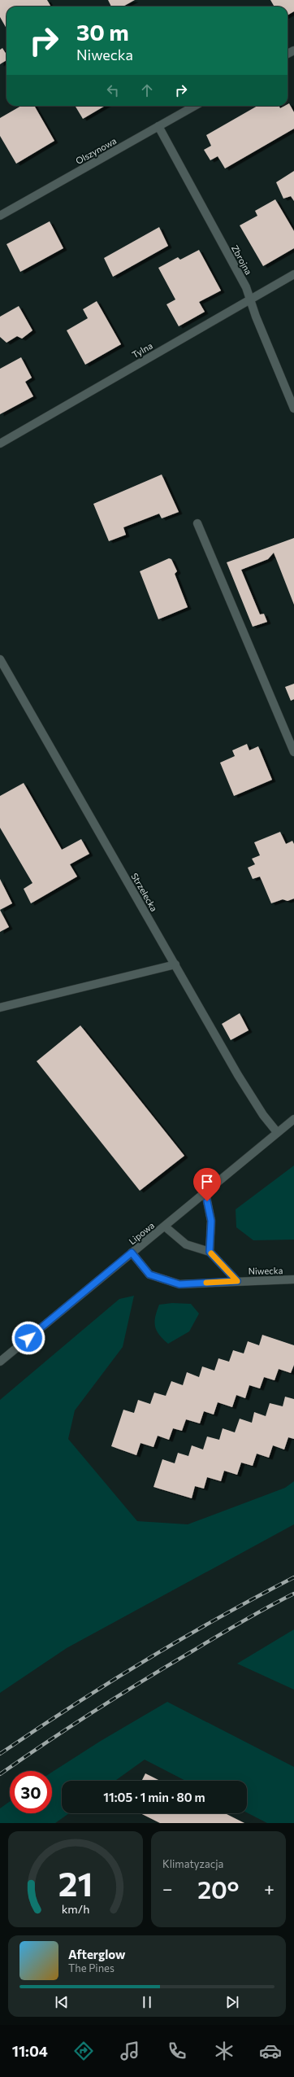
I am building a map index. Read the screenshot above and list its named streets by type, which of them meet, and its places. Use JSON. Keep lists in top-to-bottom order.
{
  "streets": {
    "street": [
      "Olszynowa",
      "Zbrojna",
      "Tylna",
      "Strzelecka",
      "Lipowa",
      "Niwecka"
    ]
  },
  "crossings": [
    ["Olszynowa", "Zbrojna"],
    ["Zbrojna", "Tylna"],
    ["Strzelecka", "Lipowa"],
    ["Lipowa", "Niwecka"]
  ],
  "page": {
    "turn": ["30 m", "Niwecka"],
    "limit": "30",
    "trip": "11:05 · 1 min · 80 m",
    "tile": "Klimatyzacja",
    "heat": ["−", "20°", "+"],
    "song": ["Afterglow", "The Pines"],
    "tabs": "11:04",
    "gauge": ["21", "km/h"]
  }
}
